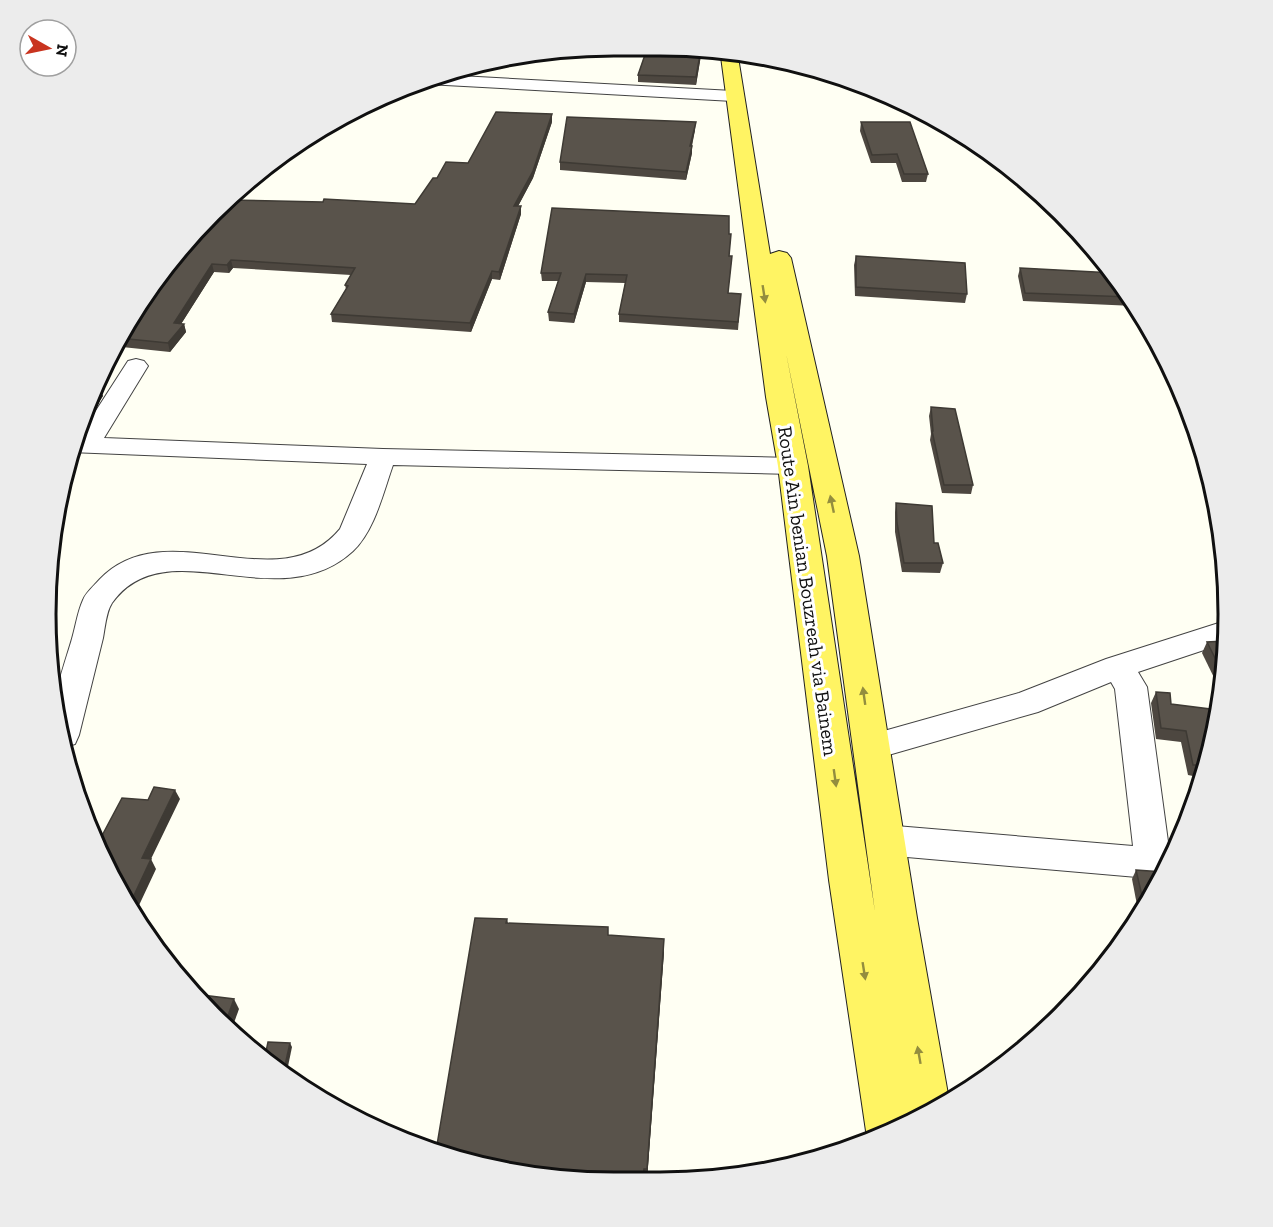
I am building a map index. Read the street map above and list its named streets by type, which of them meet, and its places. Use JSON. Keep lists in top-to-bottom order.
{
  "streets": {
    "main road": ["Route Ain benian Bouzreah via Bainem"]
  },
  "north": "right"
}
